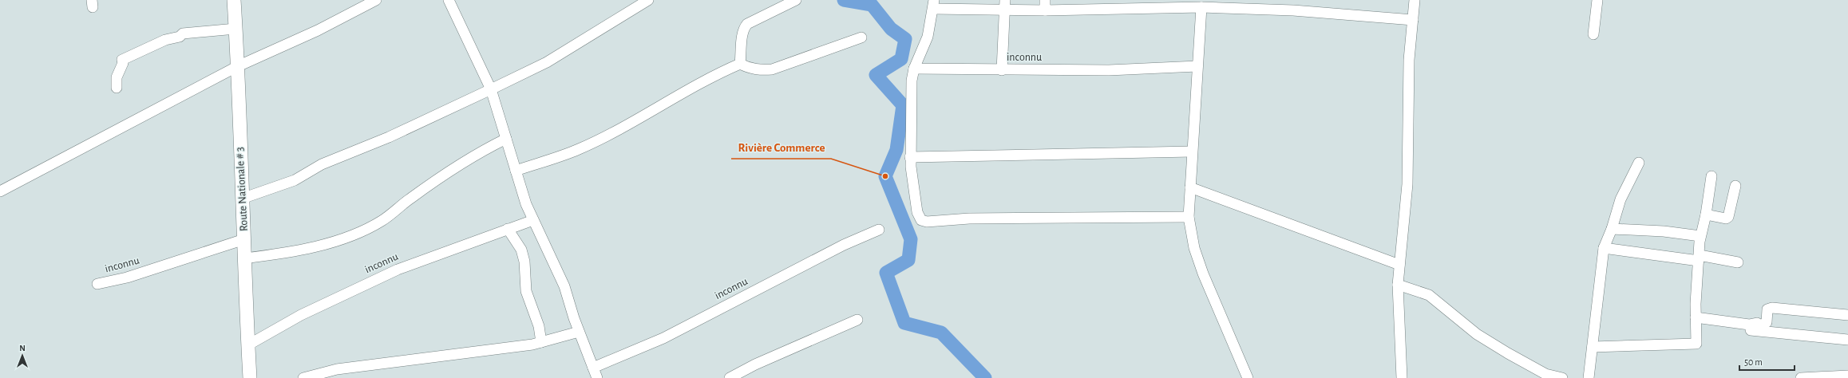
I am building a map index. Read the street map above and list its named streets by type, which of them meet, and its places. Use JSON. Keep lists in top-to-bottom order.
{
  "streets": {
    "main road": ["Route Nationale # 3"],
    "street": ["inconnu"]
  },
  "crossings": [
    ["inconnu", "Route Nationale # 3"]
  ],
  "places": ["Rivière Commerce"],
  "scale_bar": "50 m",
  "north": "top"
}
